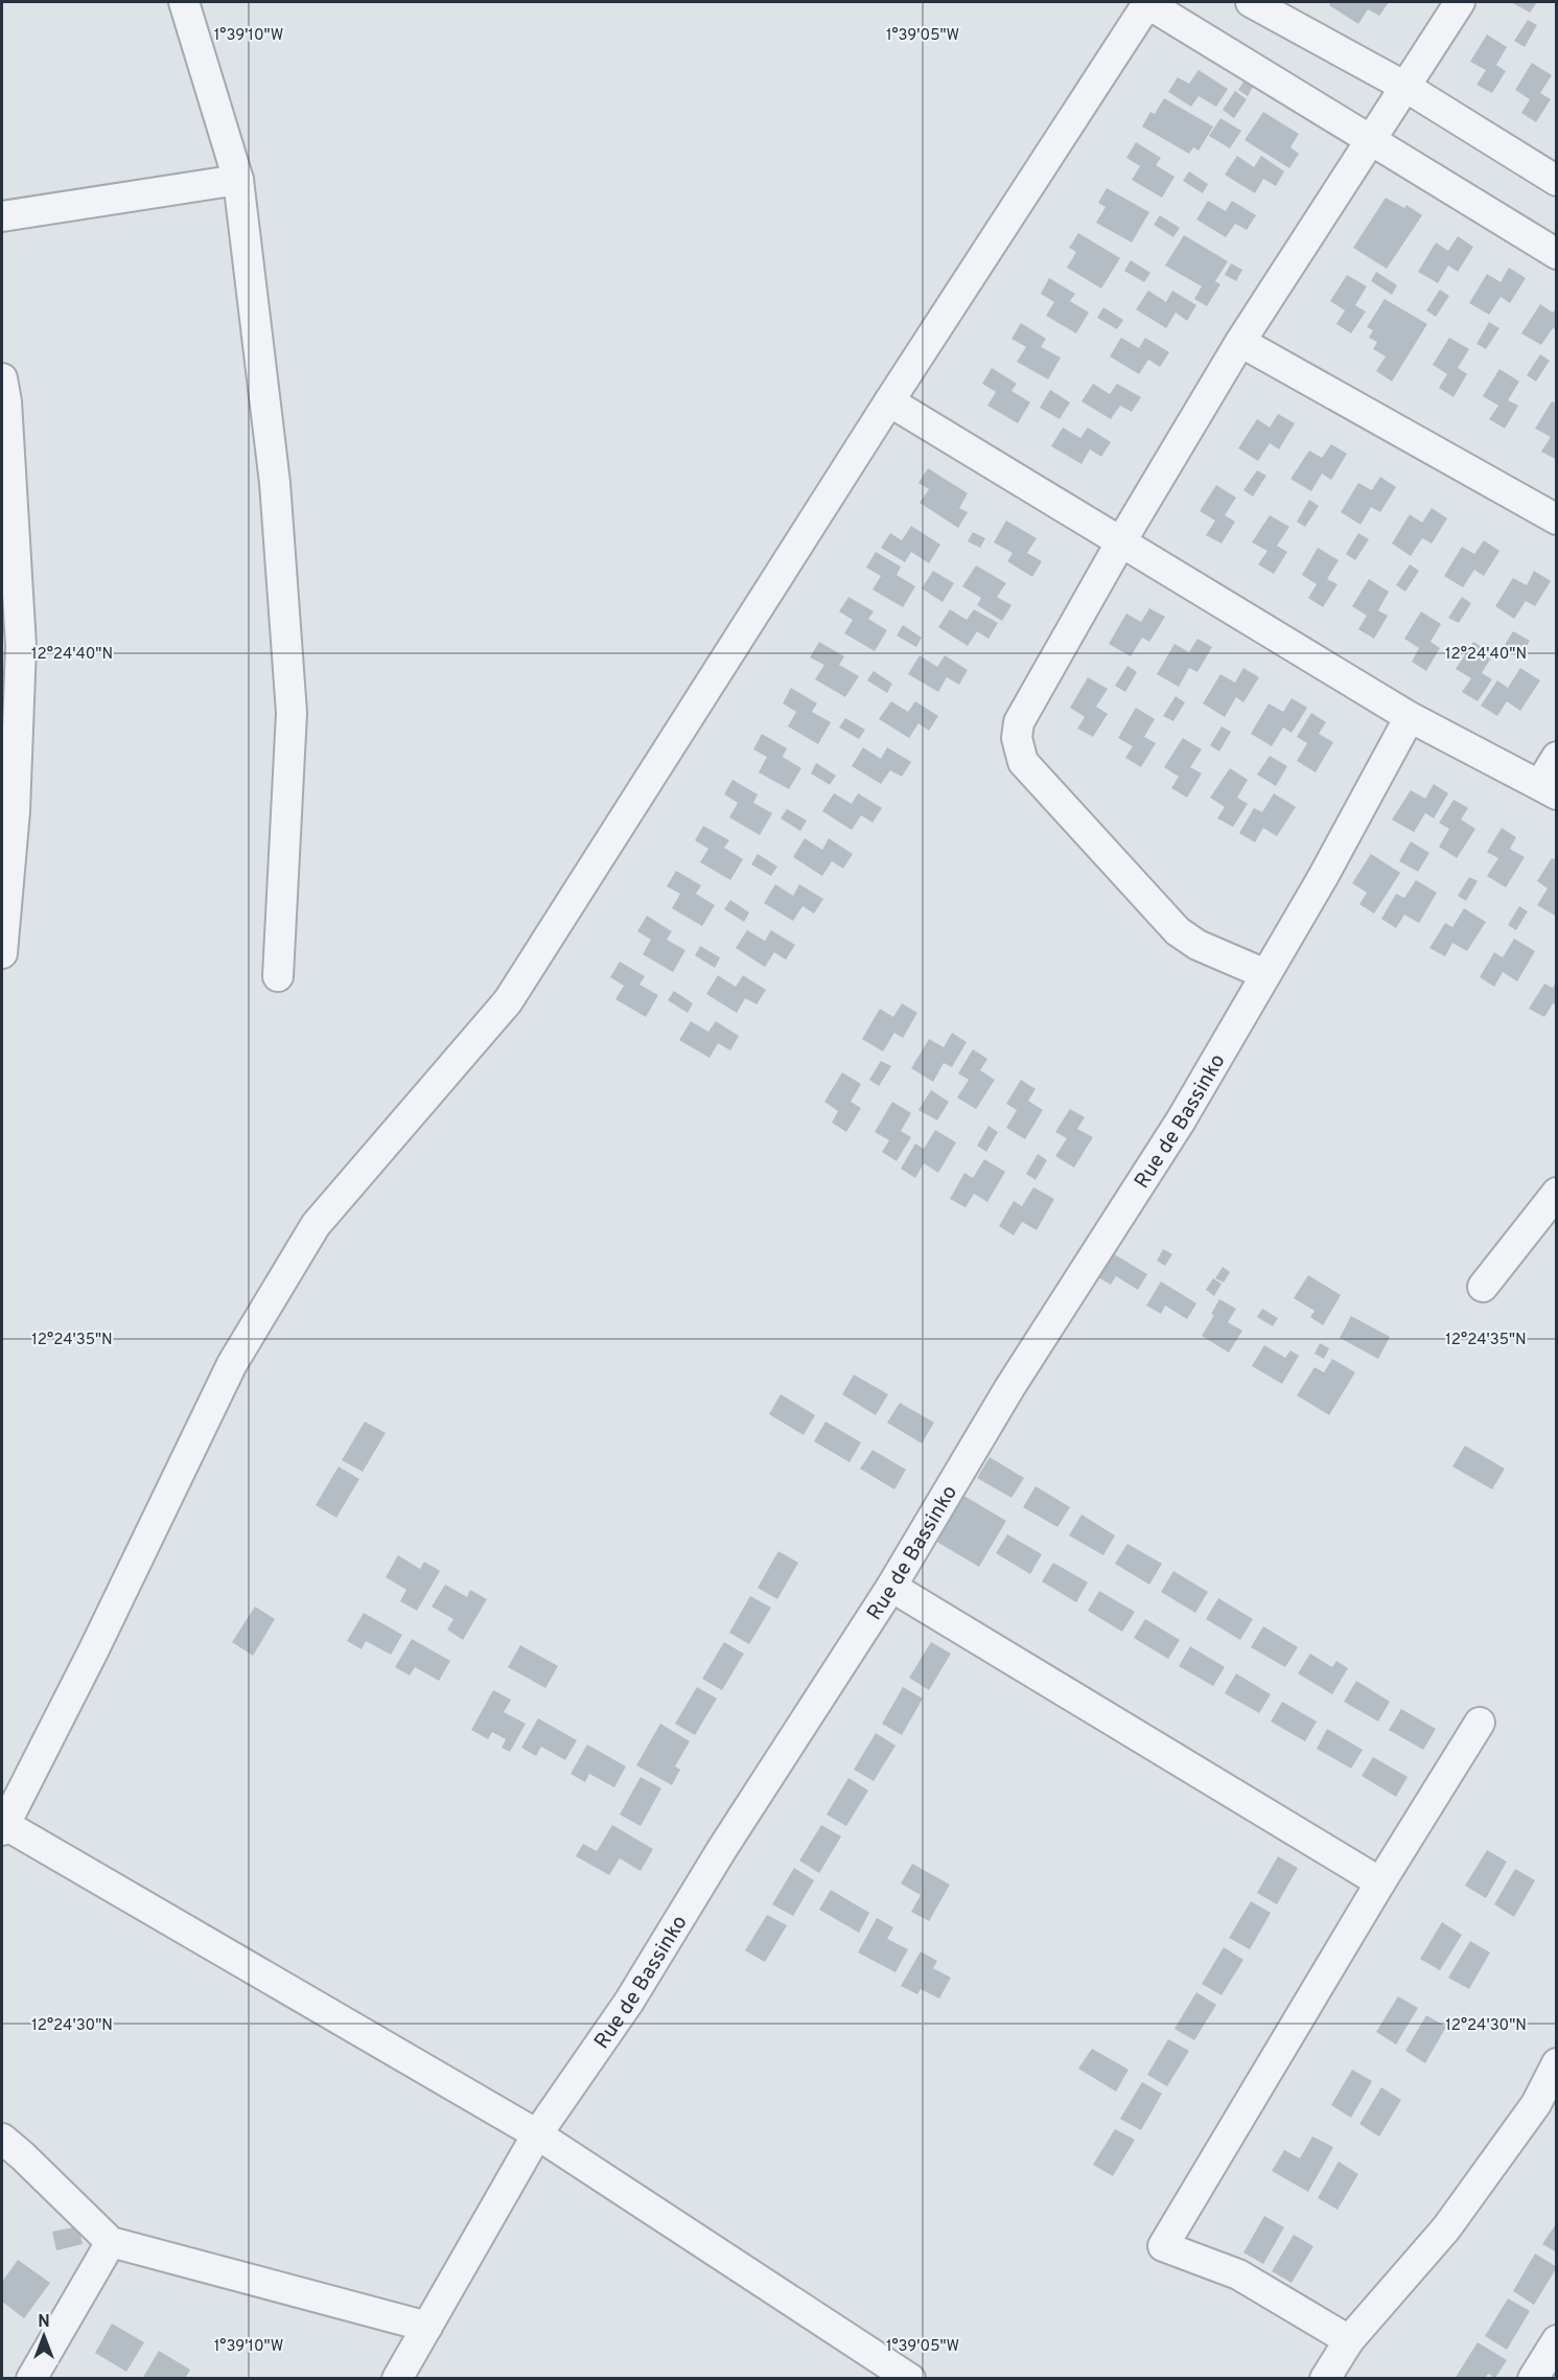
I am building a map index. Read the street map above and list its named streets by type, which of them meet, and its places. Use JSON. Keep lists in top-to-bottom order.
{
  "streets": {
    "street": ["Rue de Bassinko"]
  },
  "north": "top",
  "coordinates": [
    "1°39'10\"W",
    "1°39'05\"W",
    "12°24'40\"N",
    "12°24'35\"N",
    "12°24'30\"N"
  ]
}
